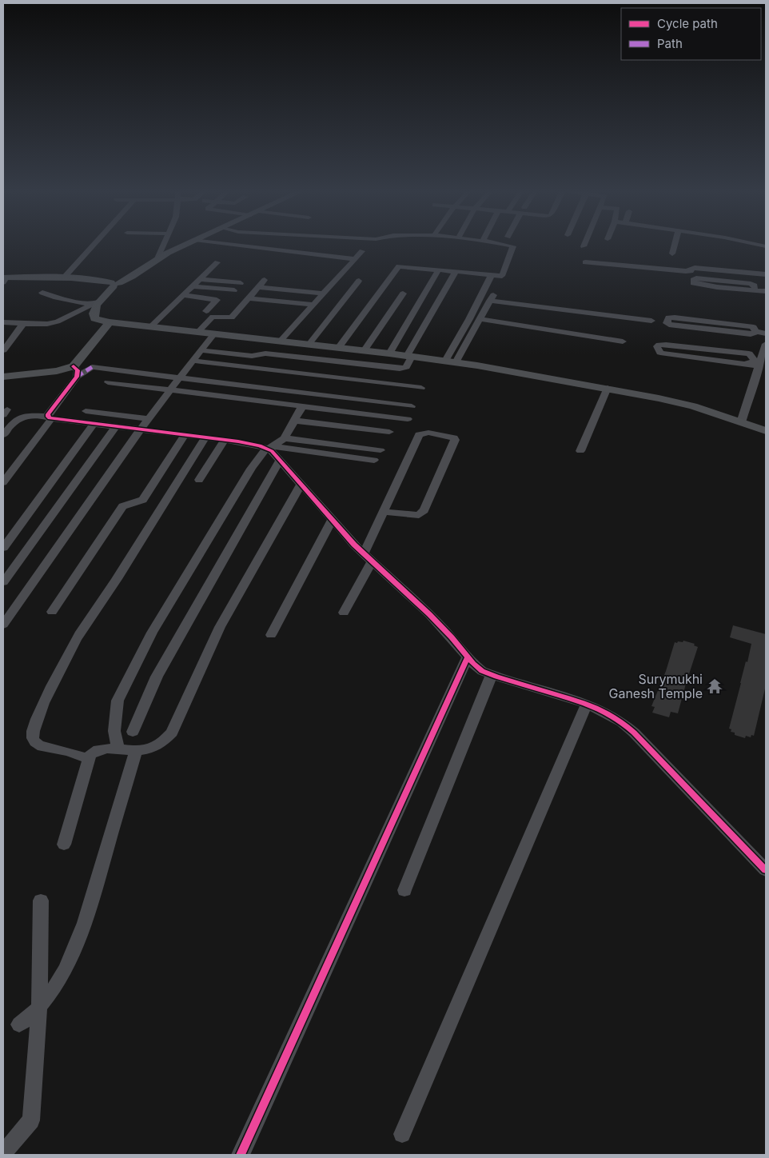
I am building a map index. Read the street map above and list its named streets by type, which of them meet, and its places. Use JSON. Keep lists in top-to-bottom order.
{
  "places": {
    "temple": ["Surymukhi Ganesh Temple"]
  },
  "legend": ["Cycle path", "Path"]
}
